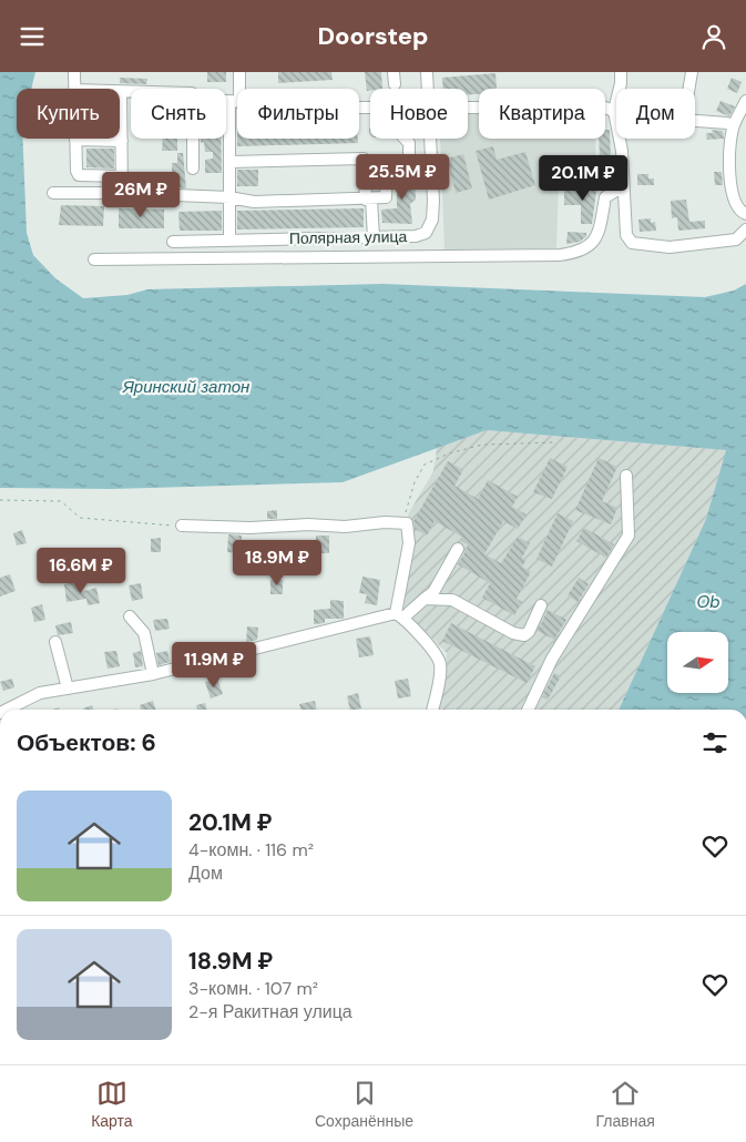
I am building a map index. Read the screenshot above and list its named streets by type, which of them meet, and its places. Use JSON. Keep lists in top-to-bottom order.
{
  "streets": {
    "street": ["Полярная улица"]
  },
  "water": ["Яринский затон", "Ob"],
  "north": "right",
  "page": {
    "header": "Doorstep",
    "chip": [
      "Купить",
      "Снять",
      "Фильтры",
      "Новое",
      "Квартира",
      "Дом"
    ],
    "price": [
      "25.5M ₽",
      "20.1M ₽",
      "26M ₽",
      "18.9M ₽",
      "16.6M ₽",
      "11.9M ₽"
    ],
    "heading": "Объектов: 6",
    "list": [
      {
        "name": "20.1M ₽",
        "note": "4-комн. · 116 m² · Дом"
      },
      {
        "name": "18.9M ₽",
        "note": "3-комн. · 107 m² · 2-я Ракитная улица"
      }
    ],
    "tabs": ["Карта", "Сохранённые", "Главная"]
  }
}
